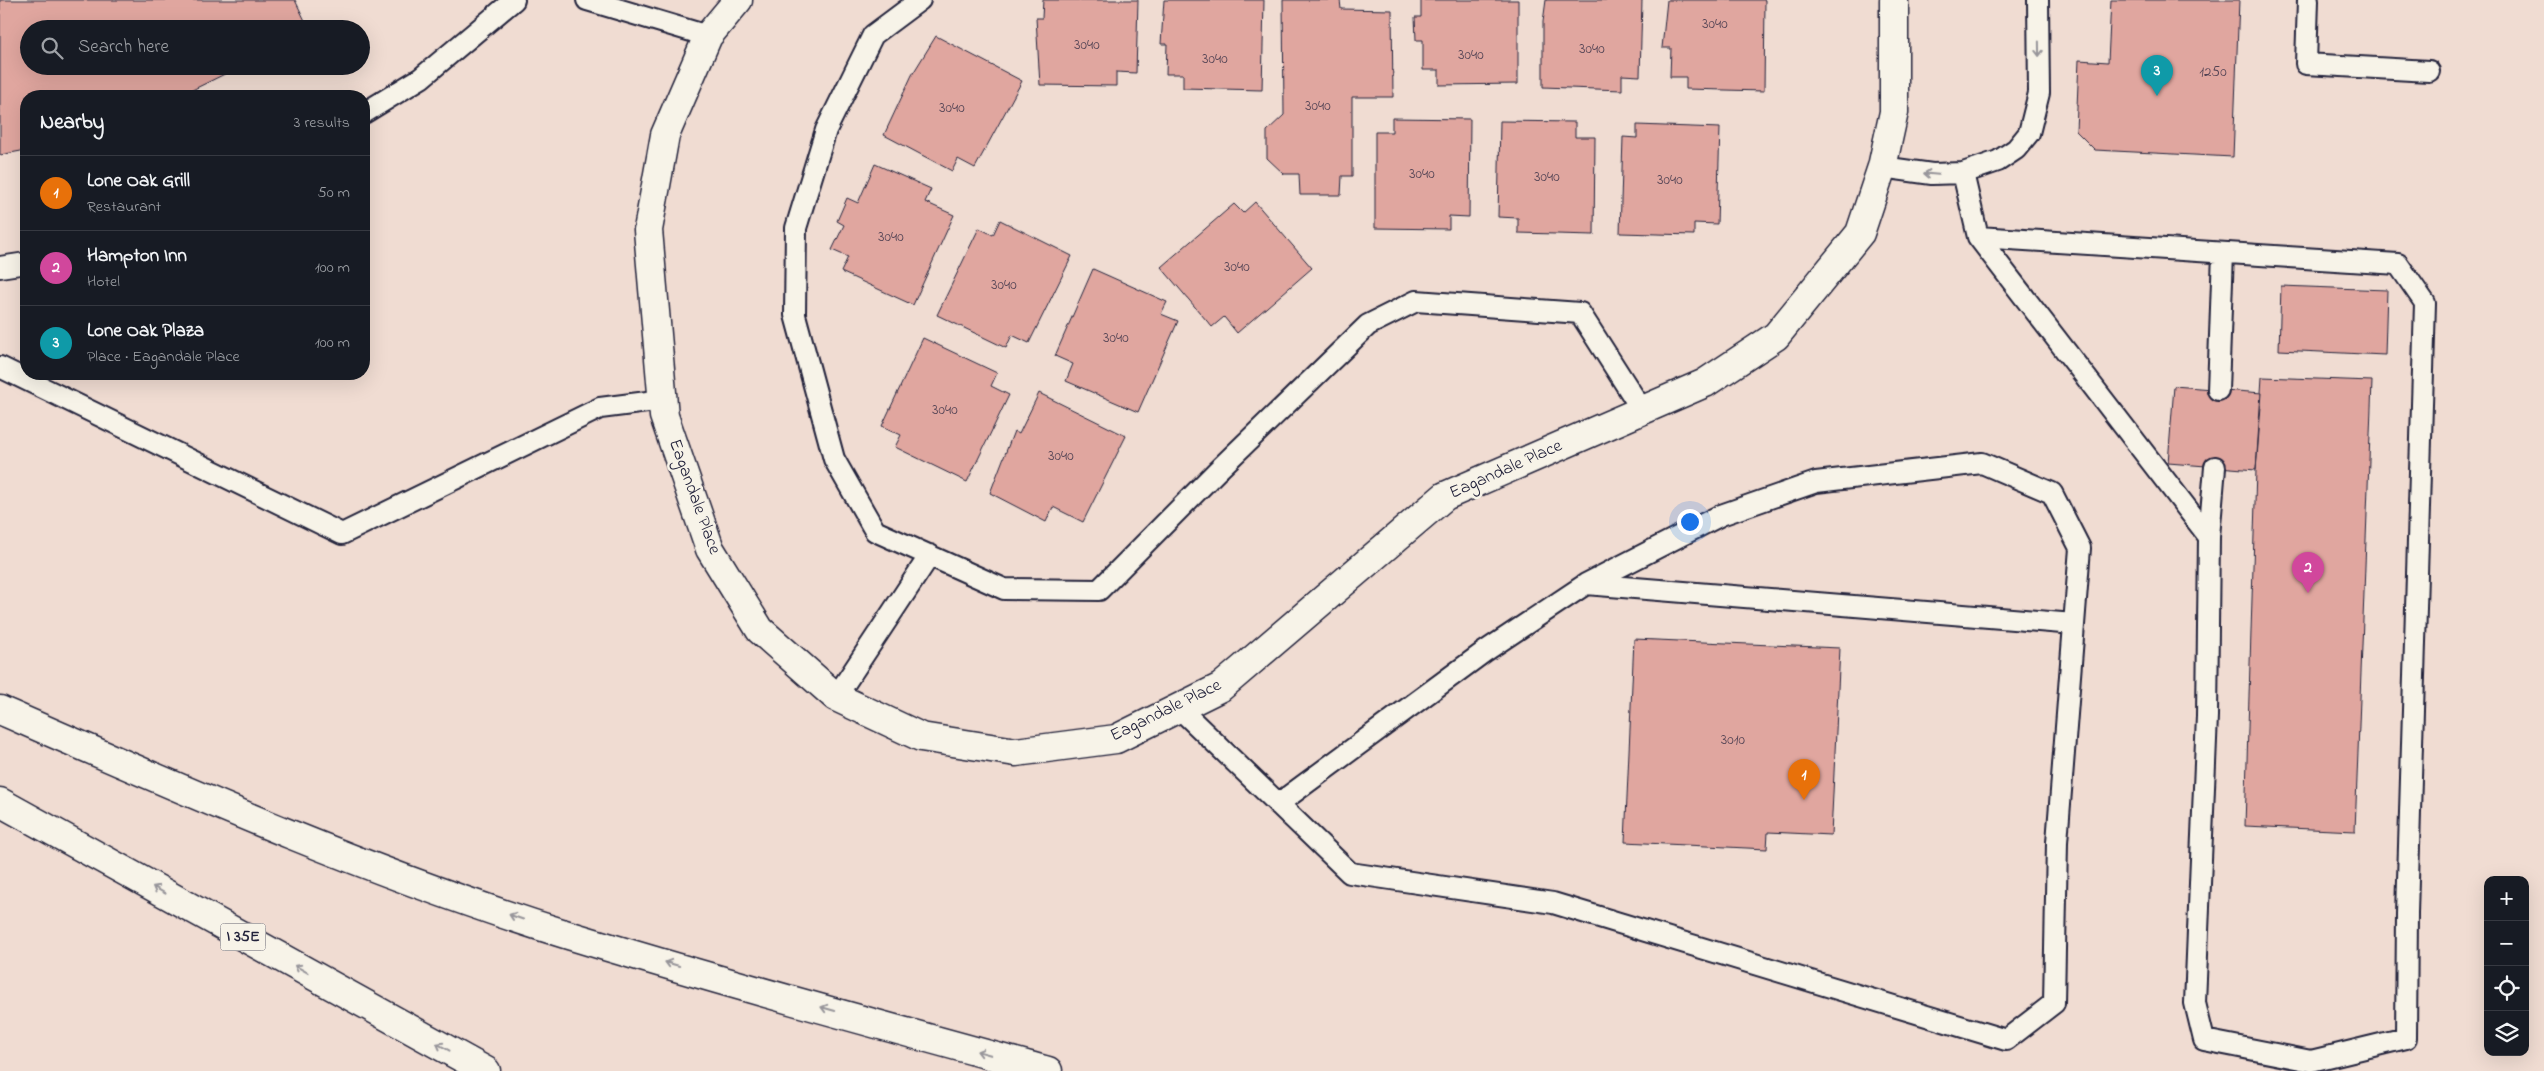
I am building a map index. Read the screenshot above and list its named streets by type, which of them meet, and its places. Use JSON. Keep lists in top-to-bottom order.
{
  "streets": {
    "main road": ["Eagandale Place", "I 35E"]
  },
  "house_numbers": [
    "3040",
    "3040",
    "3040",
    "3040",
    "3040",
    "1250",
    "3040",
    "3040",
    "3040",
    "3040",
    "3040",
    "3040",
    "3040",
    "3040",
    "3040",
    "3040",
    "3040",
    "3010"
  ],
  "page": {
    "search": "Search here",
    "pins": ["3", "2", "1"],
    "heading": ["Nearby", "3 results"],
    "list": [
      {
        "mark": "1",
        "name": "Lone Oak Grill",
        "note": "Restaurant",
        "value": "50 m"
      },
      {
        "mark": "2",
        "name": "Hampton Inn",
        "note": "Hotel",
        "value": "100 m"
      },
      {
        "mark": "3",
        "name": "Lone Oak Plaza",
        "note": "Place · Eagandale Place",
        "value": "100 m"
      }
    ],
    "map_buttons": ["+", "−"]
  }
}
